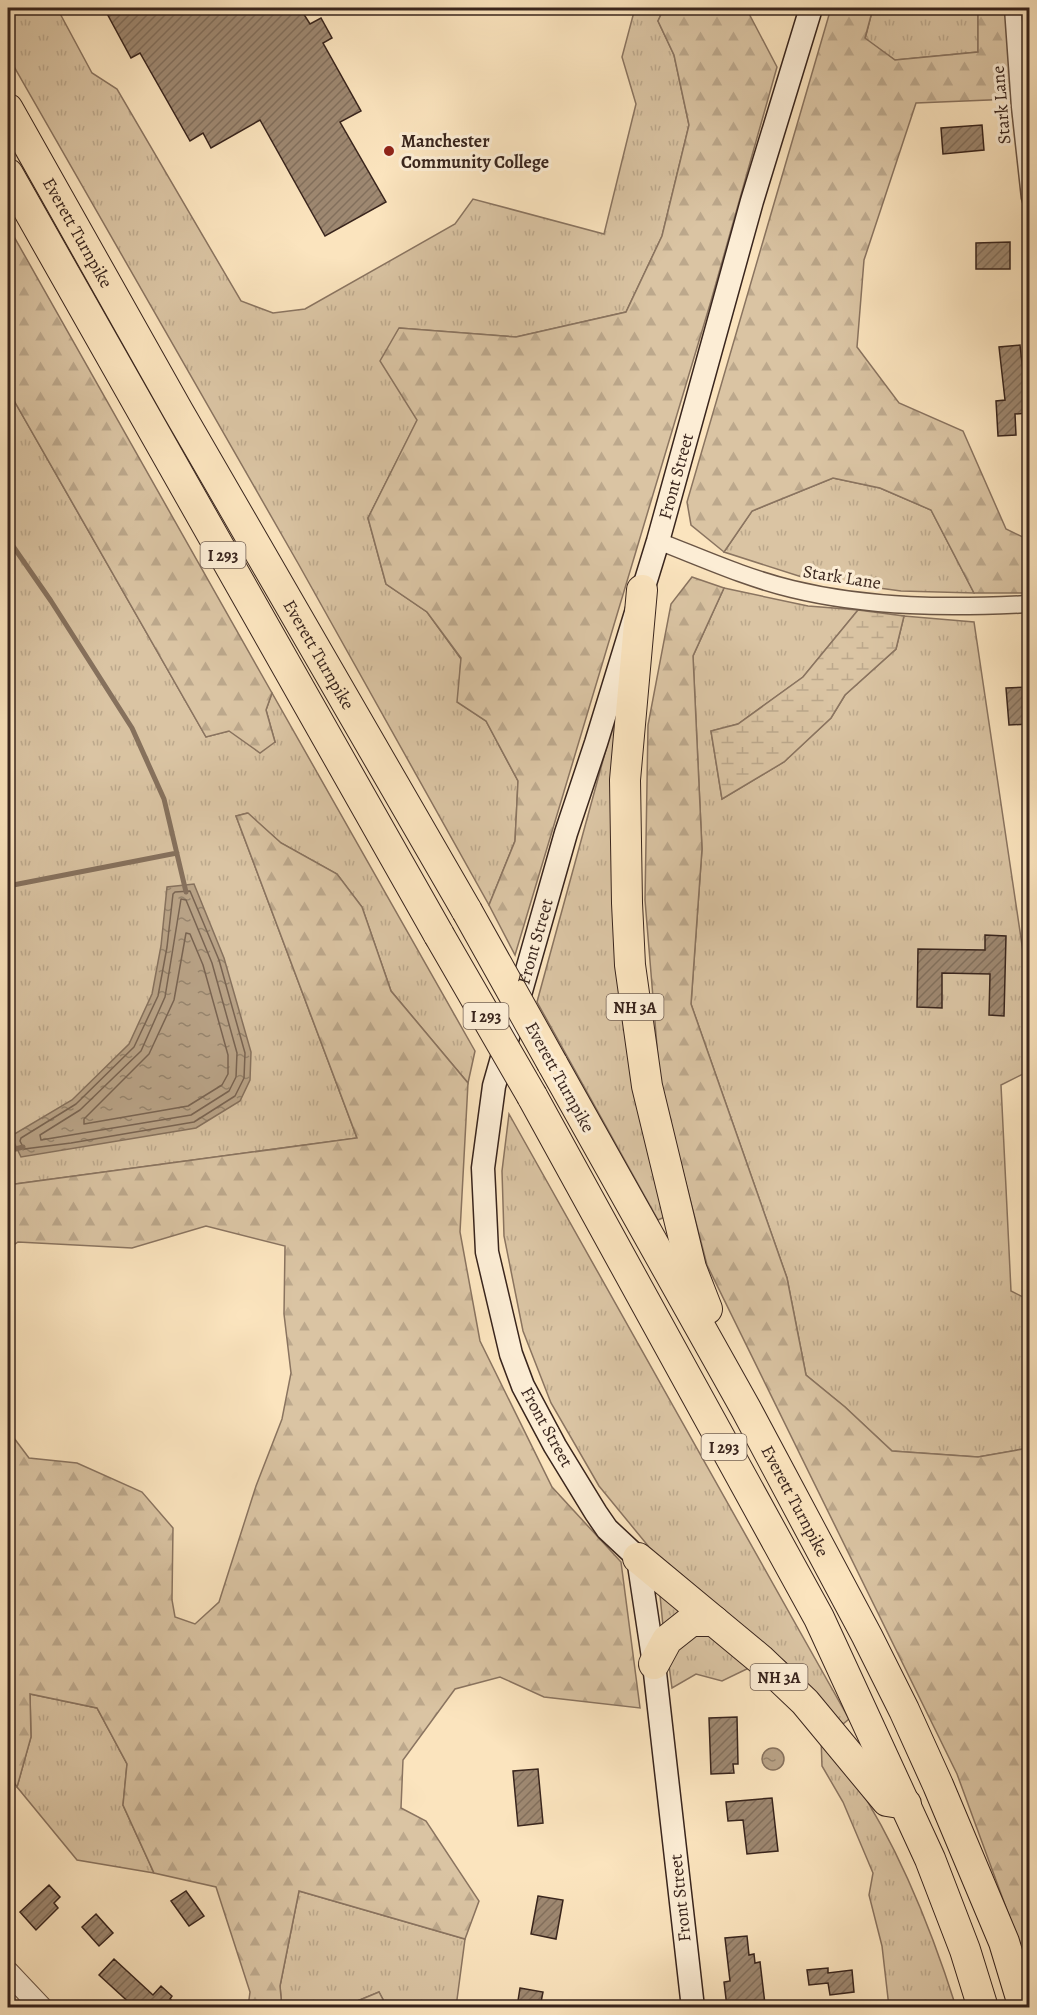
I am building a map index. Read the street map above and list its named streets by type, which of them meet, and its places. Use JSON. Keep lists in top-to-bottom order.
{
  "streets": {
    "highway": ["Everett Turnpike", "I 293", "NH 3A"],
    "main road": ["Front Street"],
    "street": ["Stark Lane"]
  },
  "crossings": [
    ["Stark Lane", "Front Street"],
    ["Everett Turnpike", "NH 3A"],
    ["Front Street", "NH 3A"]
  ],
  "places": ["Manchester Community College"]
}
